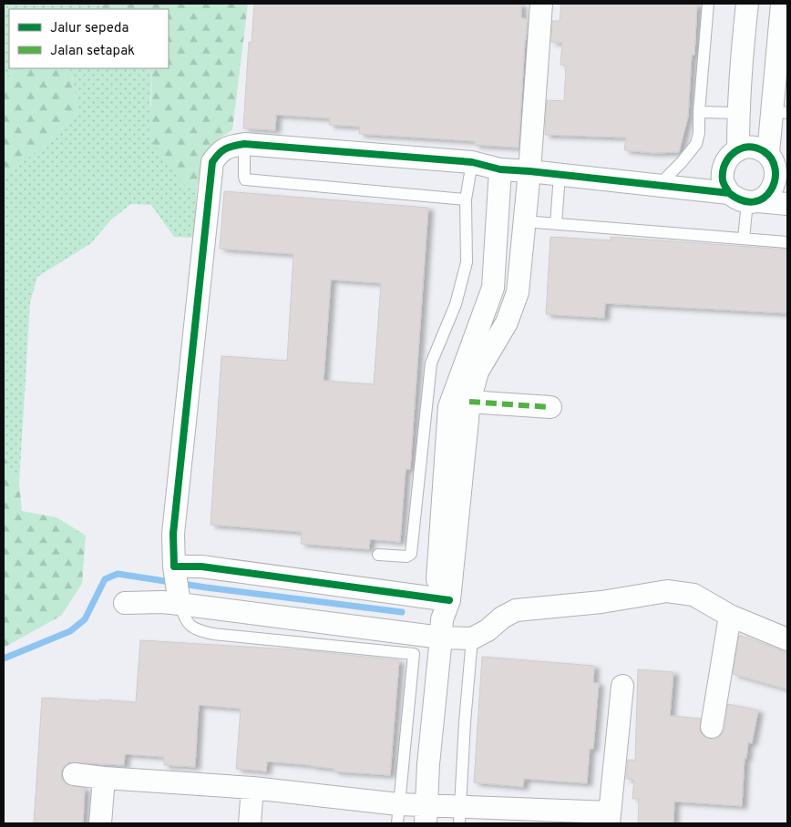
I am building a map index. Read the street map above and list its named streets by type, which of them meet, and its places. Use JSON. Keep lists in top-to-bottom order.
{
  "legend": ["Jalur sepeda", "Jalan setapak"]
}
